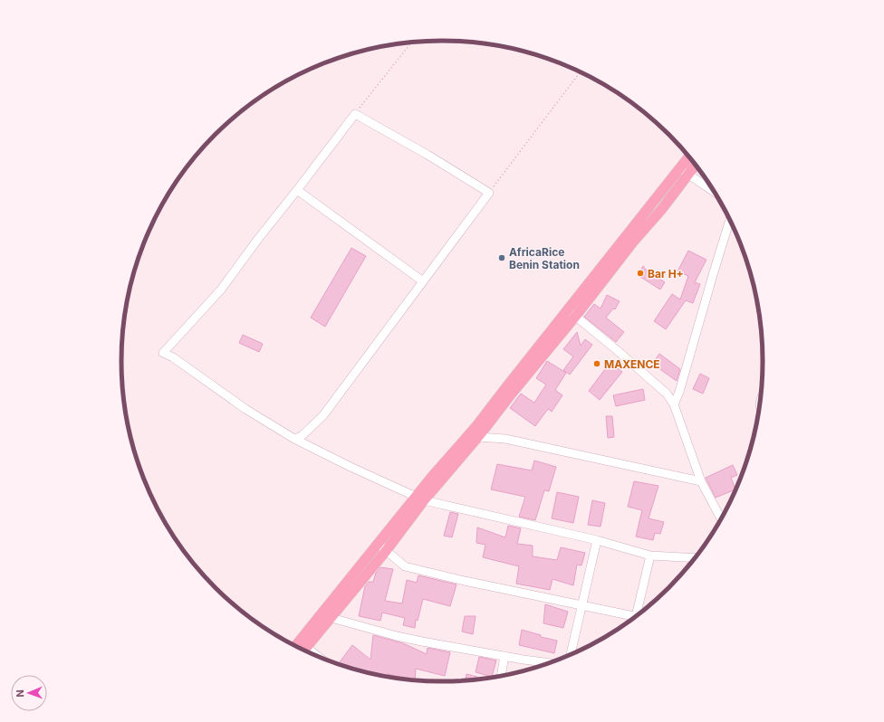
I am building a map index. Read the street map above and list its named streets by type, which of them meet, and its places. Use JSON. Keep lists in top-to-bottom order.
{
  "places": ["AfricaRice Benin Station", "Bar H+", "MAXENCE"],
  "north": "left"
}
